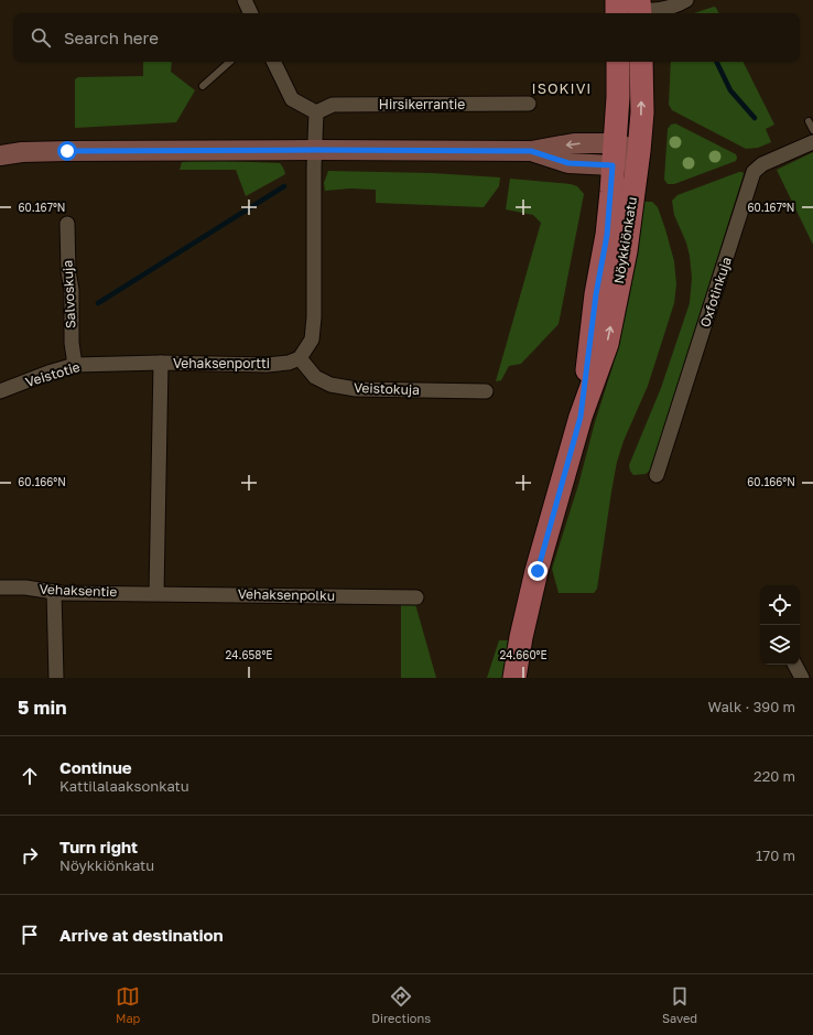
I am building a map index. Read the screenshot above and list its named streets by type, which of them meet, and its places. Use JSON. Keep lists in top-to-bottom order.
{
  "streets": {
    "main road": ["Nöykkiönkatu"],
    "street": [
      "Hirsikerrantie",
      "Oxfotinkuja",
      "Salvoskuja",
      "Vehaksenportti",
      "Veistotie",
      "Veistokuja",
      "Vehaksentie",
      "Vehaksenpolku"
    ]
  },
  "crossings": [
    ["Salvoskuja", "Veistotie"],
    ["Vehaksenportti", "Veistotie"],
    ["Vehaksenportti", "Veistokuja"],
    ["Vehaksenportti", "Vehaksentie"],
    ["Vehaksenportti", "Vehaksenpolku"],
    ["Vehaksentie", "Vehaksenpolku"]
  ],
  "districts": ["ISOKIVI"],
  "page": {
    "search": "Search here",
    "heading": ["5 min", "Walk · 390 m"],
    "list": [
      ["Continue", "Kattilalaaksonkatu", "220 m"],
      ["Turn right", "Nöykkiönkatu", "170 m"],
      "Arrive at destination"
    ],
    "nav": ["Map", "Directions", "Saved"]
  },
  "coordinates": [
    "60.167°N",
    "60.166°N",
    "24.658°E",
    "24.660°E"
  ]
}
